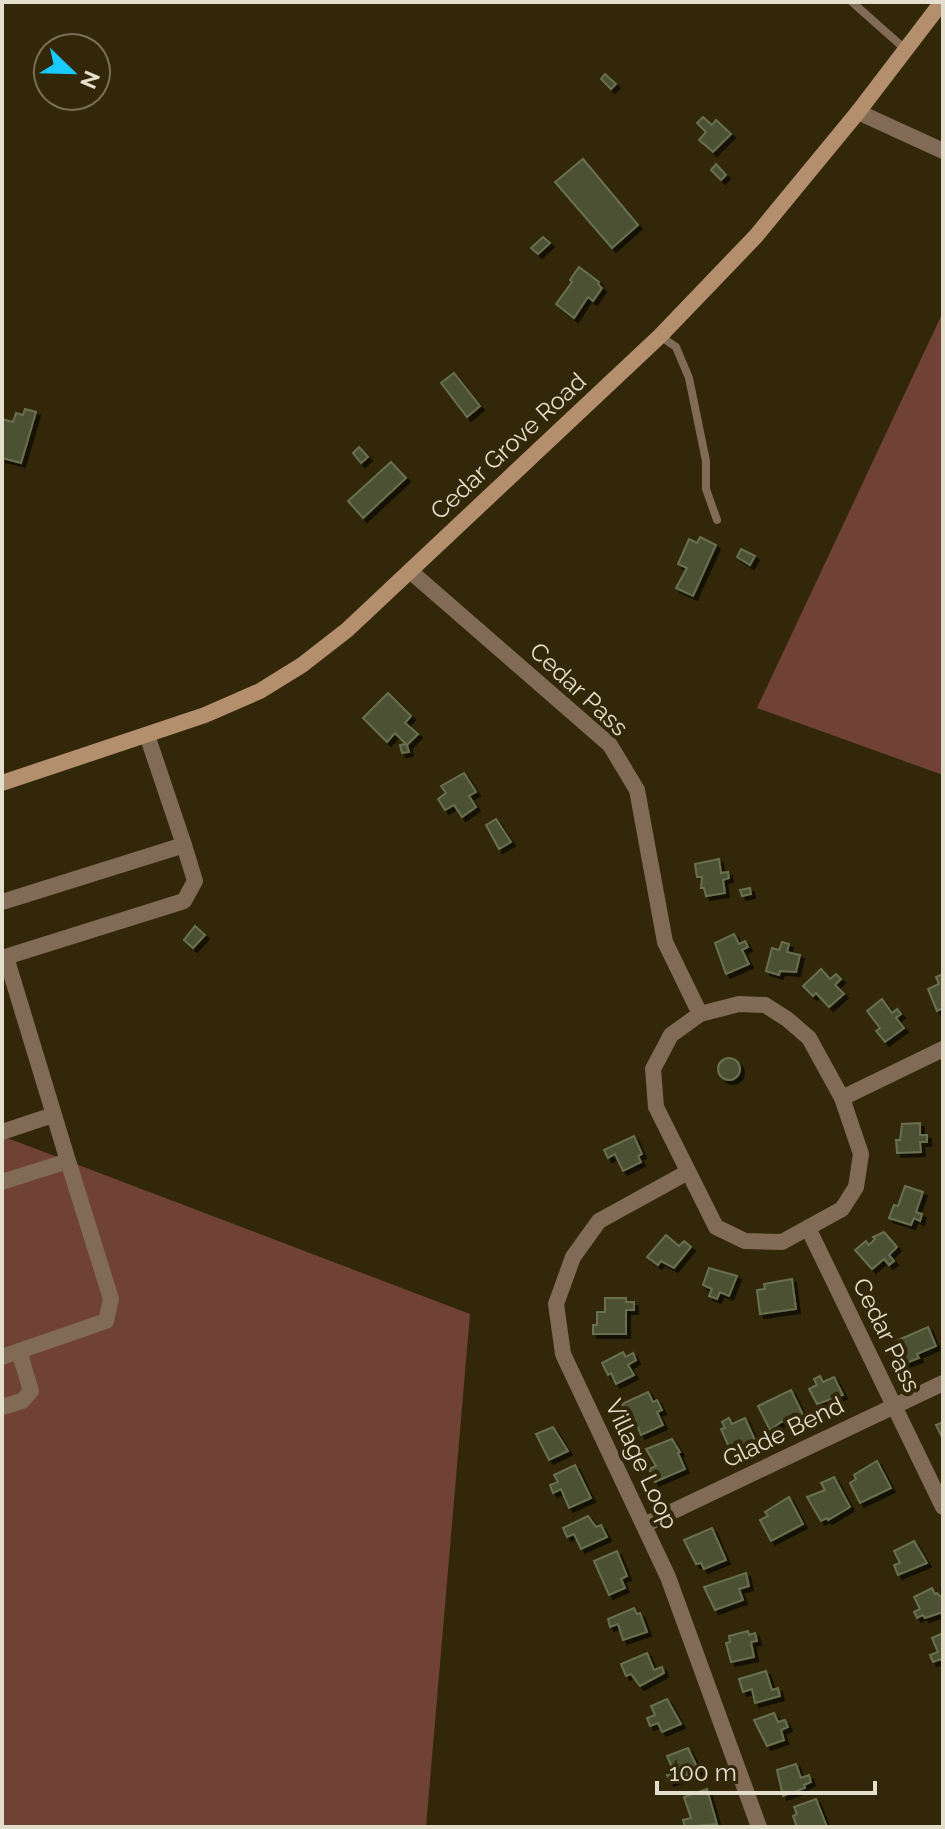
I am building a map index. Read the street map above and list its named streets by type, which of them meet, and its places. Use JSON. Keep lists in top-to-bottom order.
{
  "streets": {
    "main road": ["Cedar Grove Road"],
    "street": ["Cedar Pass", "Glade Bend", "Village Loop"]
  },
  "crossings": [
    ["Cedar Grove Road", "Cedar Pass"],
    ["Cedar Pass", "Glade Bend"],
    ["Cedar Pass", "Village Loop"],
    ["Glade Bend", "Village Loop"]
  ],
  "scale_bar": "100 m",
  "north": "bottom right"
}
